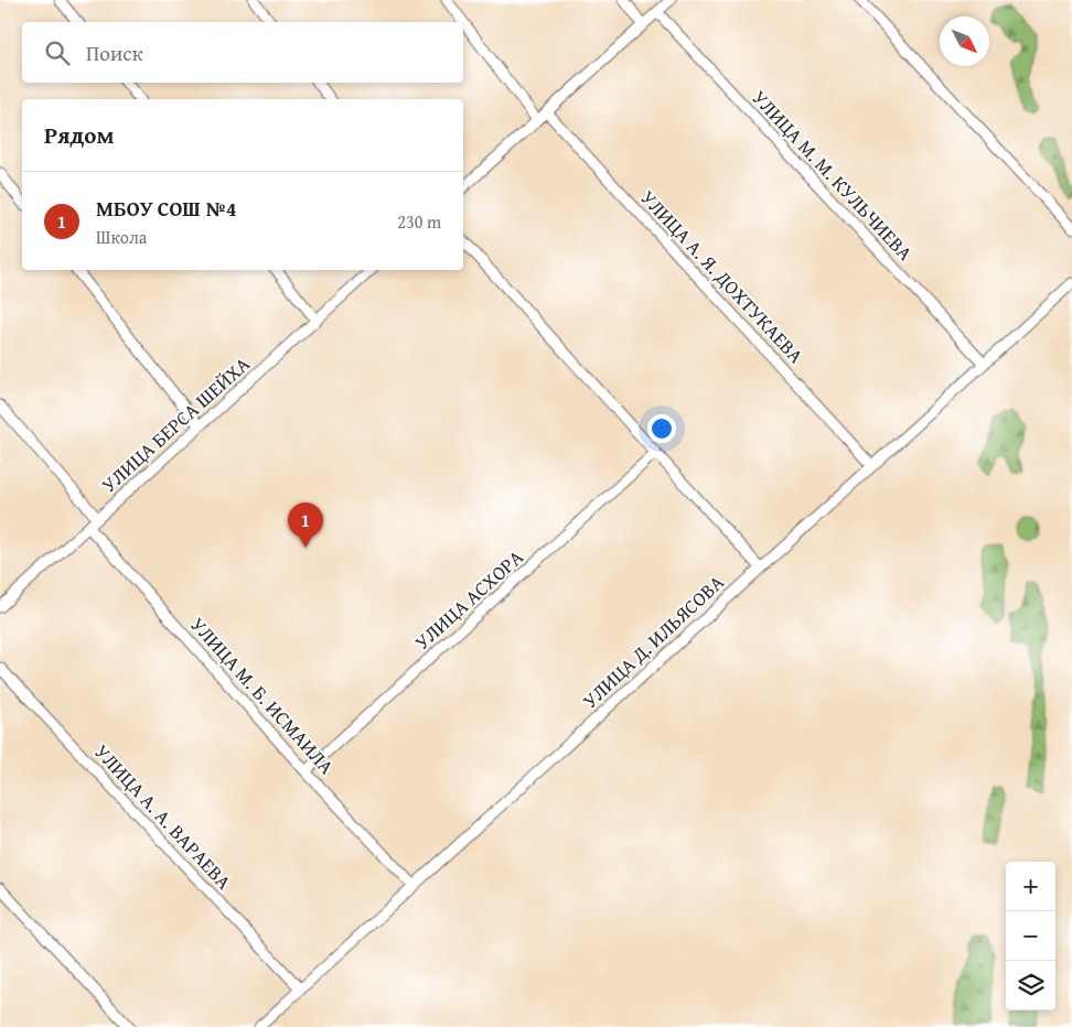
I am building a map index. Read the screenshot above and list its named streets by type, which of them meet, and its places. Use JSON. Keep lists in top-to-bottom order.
{
  "streets": {
    "street": [
      "УЛИЦА М. М. КУЛЬЧИЕВА",
      "УЛИЦА А. Я. ДОХТУКАЕВА",
      "УЛИЦА БЕРСА ШЕЙХА",
      "УЛИЦА АСХОРА",
      "УЛИЦА Д. ИЛЬЯСОВА",
      "УЛИЦА М. Б. ИСМАИЛА",
      "УЛИЦА А. А. ВАРАЕВА"
    ]
  },
  "crossings": [
    ["УЛИЦА М. М. КУЛЬЧИЕВА", "УЛИЦА Д. ИЛЬЯСОВА"],
    ["УЛИЦА А. Я. ДОХТУКАЕВА", "УЛИЦА Д. ИЛЬЯСОВА"],
    ["УЛИЦА БЕРСА ШЕЙХА", "УЛИЦА М. Б. ИСМАИЛА"],
    ["УЛИЦА АСХОРА", "УЛИЦА М. Б. ИСМАИЛА"],
    ["УЛИЦА Д. ИЛЬЯСОВА", "УЛИЦА М. Б. ИСМАИЛА"],
    ["УЛИЦА Д. ИЛЬЯСОВА", "УЛИЦА А. А. ВАРАЕВА"]
  ],
  "north": "bottom right",
  "page": {
    "search": "Поиск",
    "heading": "Рядом",
    "list": [
      {
        "mark": "1",
        "name": "МБОУ СОШ №4",
        "note": "Школа",
        "value": "230 m"
      }
    ],
    "pins": "1",
    "map_buttons": ["+", "−"]
  }
}
